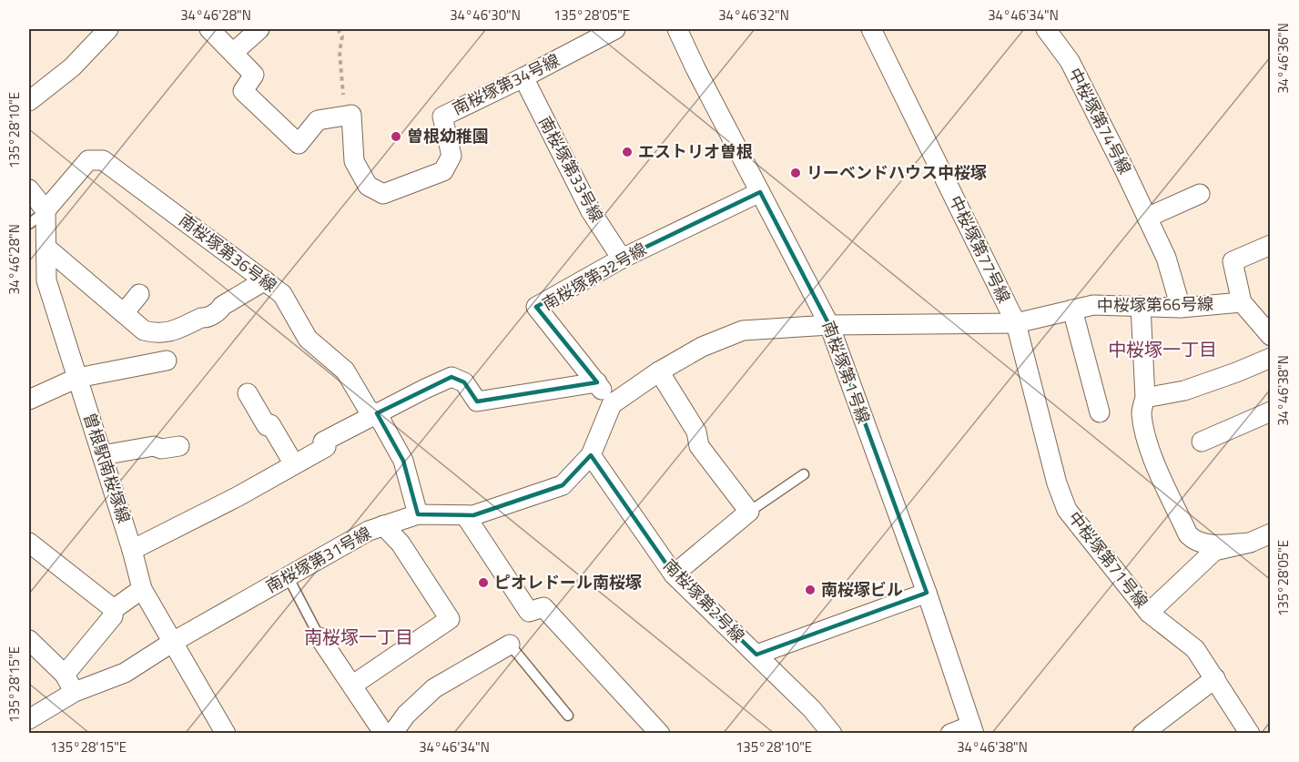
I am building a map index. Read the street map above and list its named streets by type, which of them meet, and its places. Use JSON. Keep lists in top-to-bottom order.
{
  "streets": {
    "street": [
      "南桜塚第34号線",
      "中桜塚第74号線",
      "南桜塚第33号線",
      "中桜塚第77号線",
      "南桜塚第36号線",
      "南桜塚第32号線",
      "中桜塚第66号線",
      "南桜塚第1号線",
      "曽根駅南桜塚線",
      "南桜塚第31号線",
      "中桜塚第71号線",
      "南桜塚第2号線"
    ]
  },
  "crossings": [
    ["南桜塚第34号線", "南桜塚第33号線"],
    ["中桜塚第74号線", "中桜塚第66号線"],
    ["南桜塚第33号線", "南桜塚第32号線"],
    ["中桜塚第77号線", "中桜塚第66号線"],
    ["中桜塚第77号線", "中桜塚第71号線"],
    ["南桜塚第36号線", "曽根駅南桜塚線"],
    ["南桜塚第36号線", "南桜塚第31号線"],
    ["南桜塚第32号線", "南桜塚第1号線"],
    ["南桜塚第32号線", "南桜塚第31号線"],
    ["中桜塚第66号線", "南桜塚第1号線"],
    ["中桜塚第66号線", "中桜塚第71号線"],
    ["曽根駅南桜塚線", "南桜塚第31号線"],
    ["南桜塚第31号線", "南桜塚第2号線"]
  ],
  "districts": ["中桜塚一丁目", "南桜塚一丁目"],
  "places": [
    "曽根幼稚園",
    "エストリオ曽根",
    "リーベンドハウス中桜塚",
    "ピオレドール南桜塚",
    "南桜塚ビル"
  ],
  "coordinates": [
    "34°46'28\"N",
    "34°46'30\"N",
    "135°28'05\"E",
    "34°46'32\"N",
    "34°46'34\"N",
    "34°46'36\"N",
    "135°28'10\"E",
    "34°46'38\"N",
    "135°28'15\"E"
  ]
}
